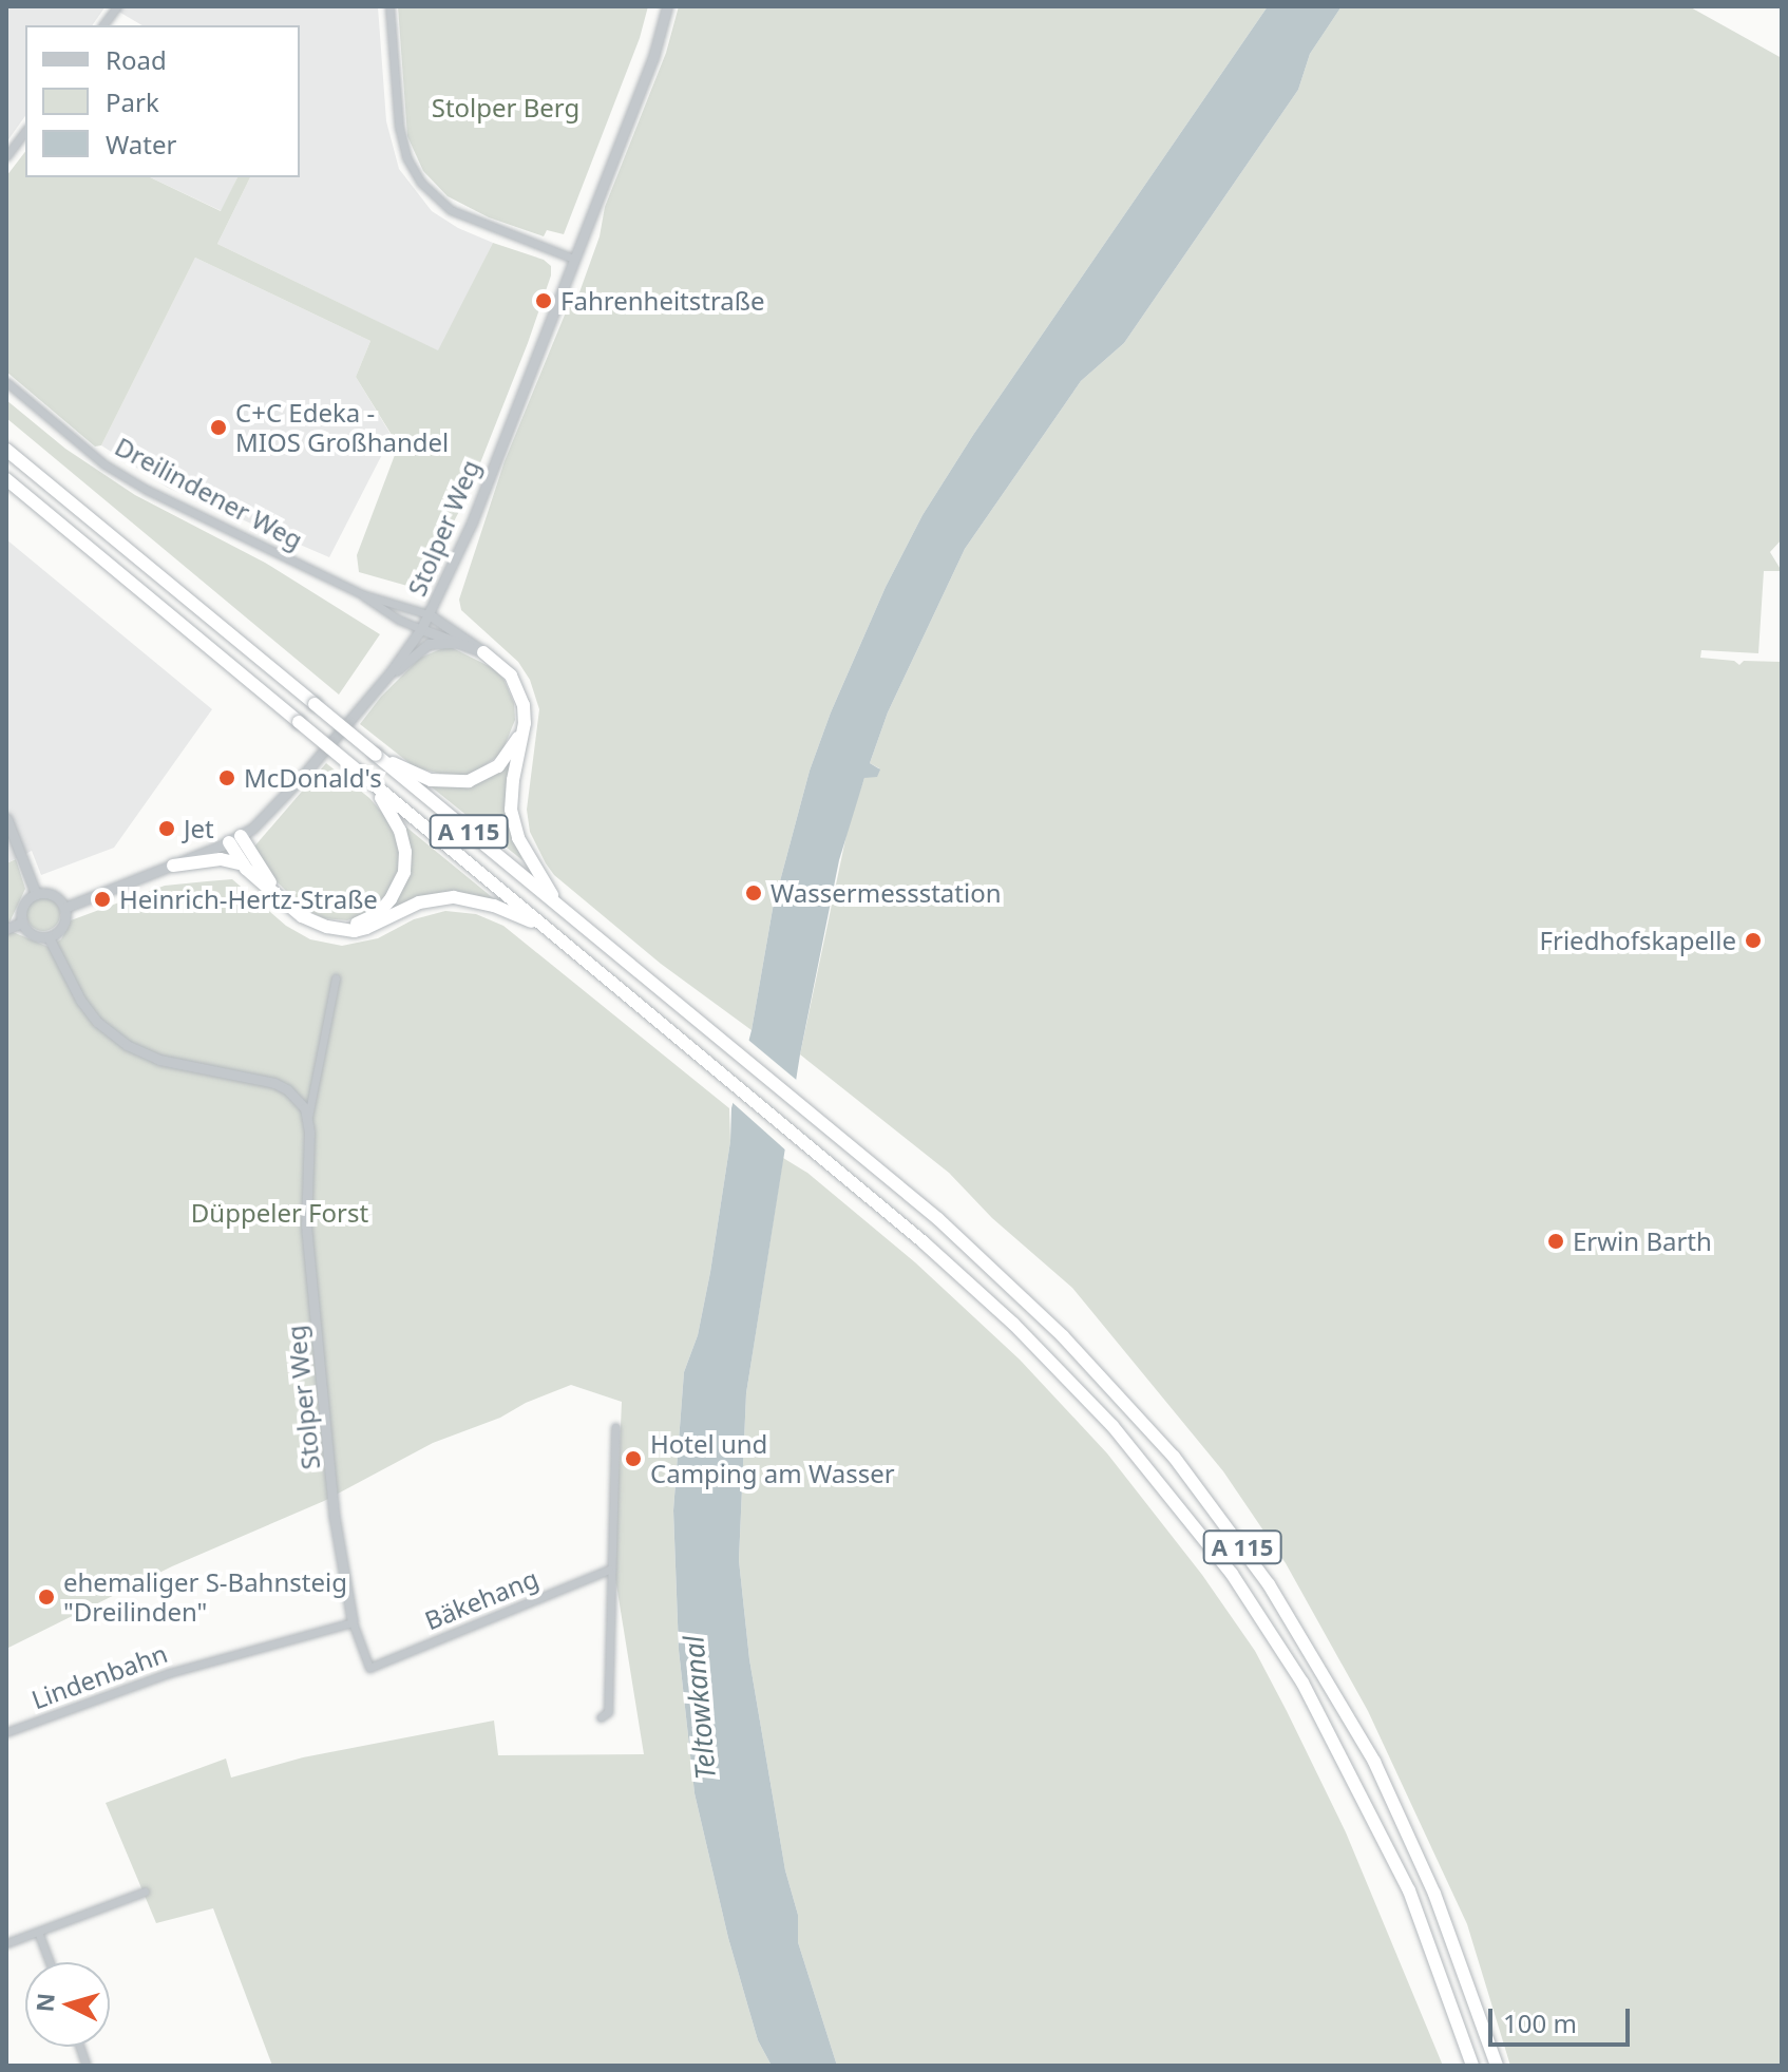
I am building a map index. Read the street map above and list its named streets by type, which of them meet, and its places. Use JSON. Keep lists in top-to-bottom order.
{
  "streets": {
    "highway": ["A 115"],
    "street": [
      "Dreilindener Weg",
      "Stolper Weg",
      "Bäkehang",
      "Lindenbahn"
    ]
  },
  "crossings": [
    ["Dreilindener Weg", "Stolper Weg"],
    ["Stolper Weg", "Bäkehang"],
    ["Stolper Weg", "Lindenbahn"]
  ],
  "water": ["Teltowkanal"],
  "parks": ["Stolper Berg", "Düppeler Forst"],
  "places": [
    "Fahrenheitstraße",
    "C+C Edeka - MIOS Großhandel",
    "McDonald's",
    "Jet",
    "Wassermessstation",
    "Heinrich-Hertz-Straße",
    "Friedhofskapelle",
    "Erwin Barth",
    "Hotel und Camping am Wasser",
    "ehemaliger S-Bahnsteig \"Dreilinden\""
  ],
  "legend": ["Road", "Park", "Water"],
  "scale_bar": "100 m",
  "north": "left"
}
